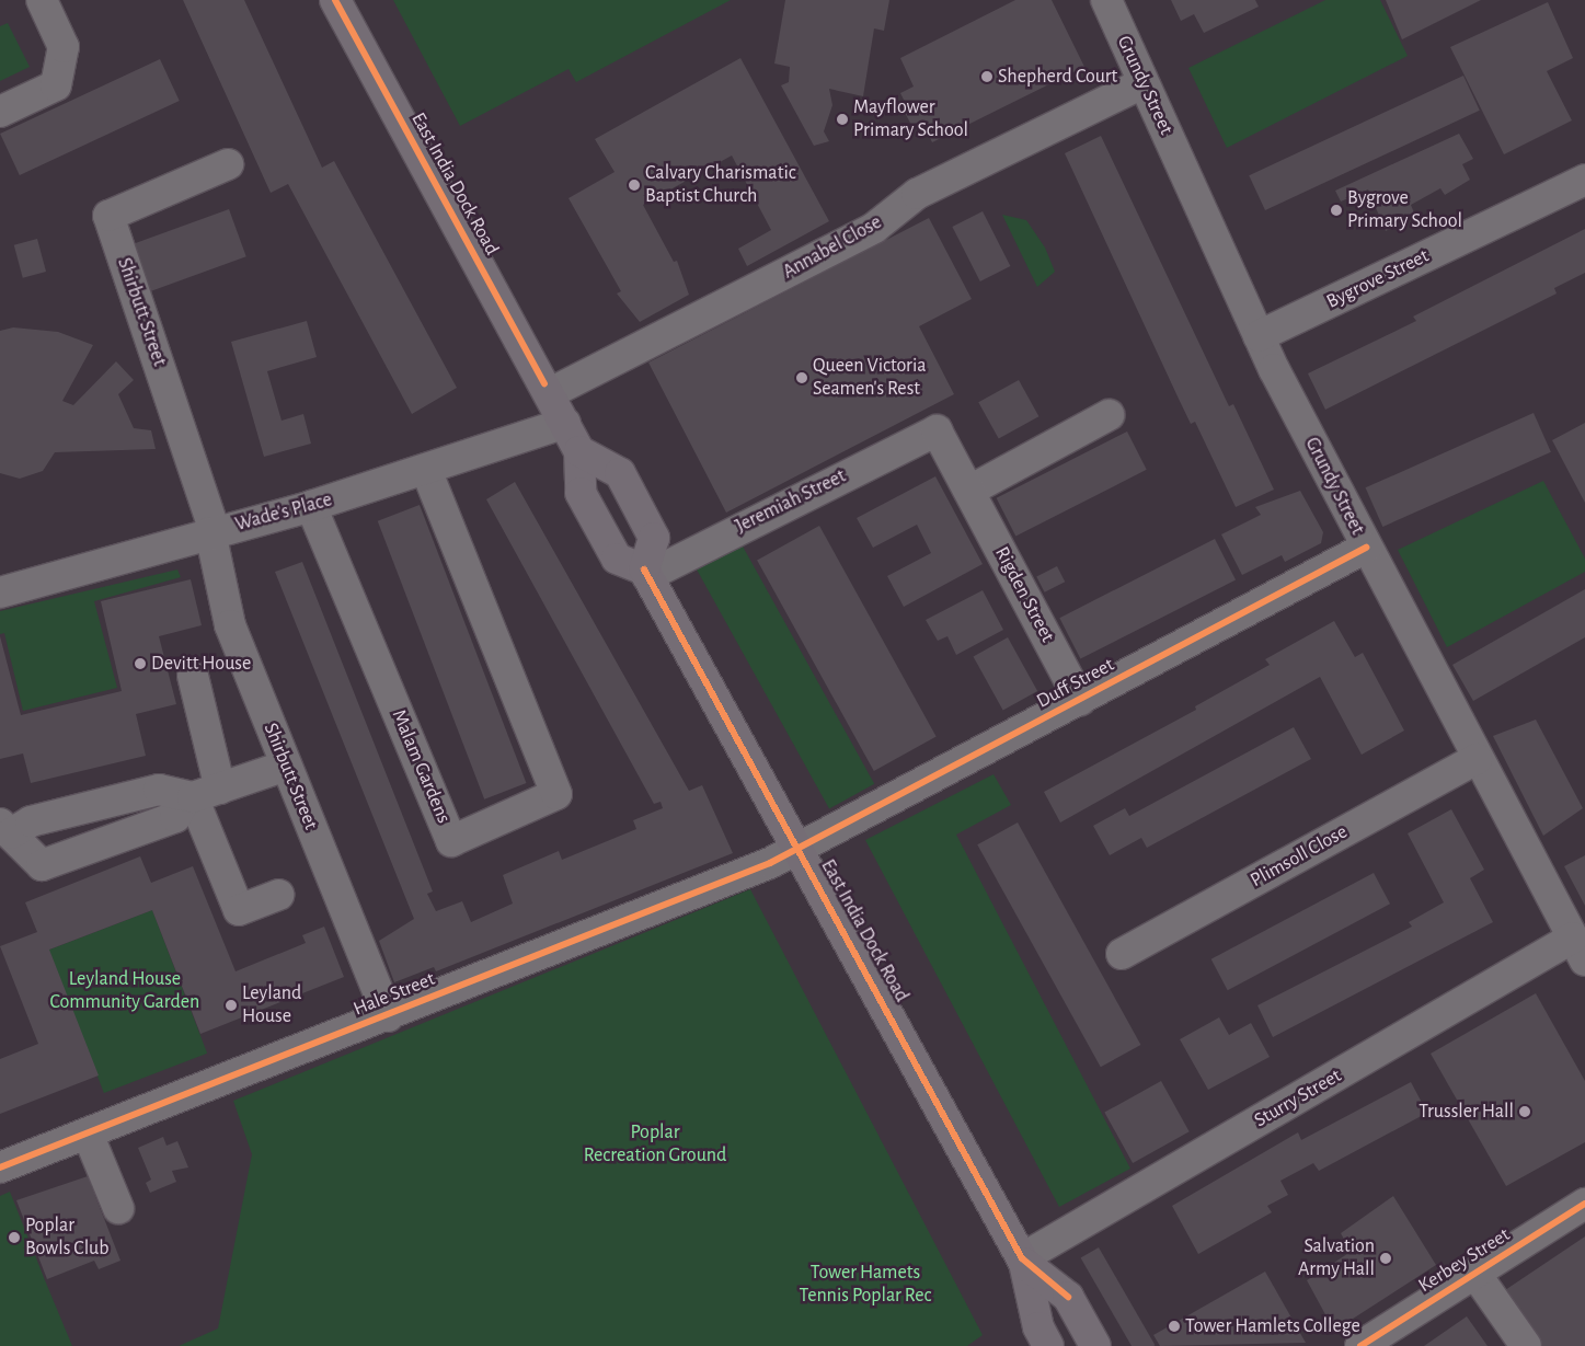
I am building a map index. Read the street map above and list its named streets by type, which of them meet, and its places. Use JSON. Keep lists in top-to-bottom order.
{
  "streets": {
    "highway": ["East India Dock Road"],
    "street": [
      "Grundy Street",
      "Annabel Close",
      "Bygrove Street",
      "Shirbutt Street",
      "Jeremiah Street",
      "Wade's Place",
      "Rigden Street",
      "Duff Street",
      "Malam Gardens",
      "Plimsoll Close",
      "Hale Street",
      "Sturry Street",
      "Kerbey Street"
    ]
  },
  "crossings": [
    ["Grundy Street", "Annabel Close"],
    ["Grundy Street", "Bygrove Street"],
    ["Grundy Street", "Duff Street"],
    ["Grundy Street", "Plimsoll Close"],
    ["Grundy Street", "Sturry Street"],
    ["East India Dock Road", "Annabel Close"],
    ["East India Dock Road", "Jeremiah Street"],
    ["East India Dock Road", "Wade's Place"],
    ["East India Dock Road", "Duff Street"],
    ["East India Dock Road", "Hale Street"],
    ["East India Dock Road", "Sturry Street"],
    ["Shirbutt Street", "Wade's Place"],
    ["Shirbutt Street", "Hale Street"],
    ["Jeremiah Street", "Rigden Street"],
    ["Wade's Place", "Malam Gardens"],
    ["Rigden Street", "Duff Street"],
    ["Duff Street", "Hale Street"]
  ],
  "parks": ["Leyland House Community Garden", "Poplar Recreation Ground", "Tower Hamets Tennis Poplar Rec"],
  "places": [
    "Shepherd Court",
    "Mayflower Primary School",
    "Calvary Charismatic Baptist Church",
    "Bygrove Primary School",
    "Queen Victoria Seamen's Rest",
    "Devitt House",
    "Leyland House",
    "Trussler Hall",
    "Poplar Bowls Club",
    "Salvation Army Hall",
    "Tower Hamlets College"
  ]
}
